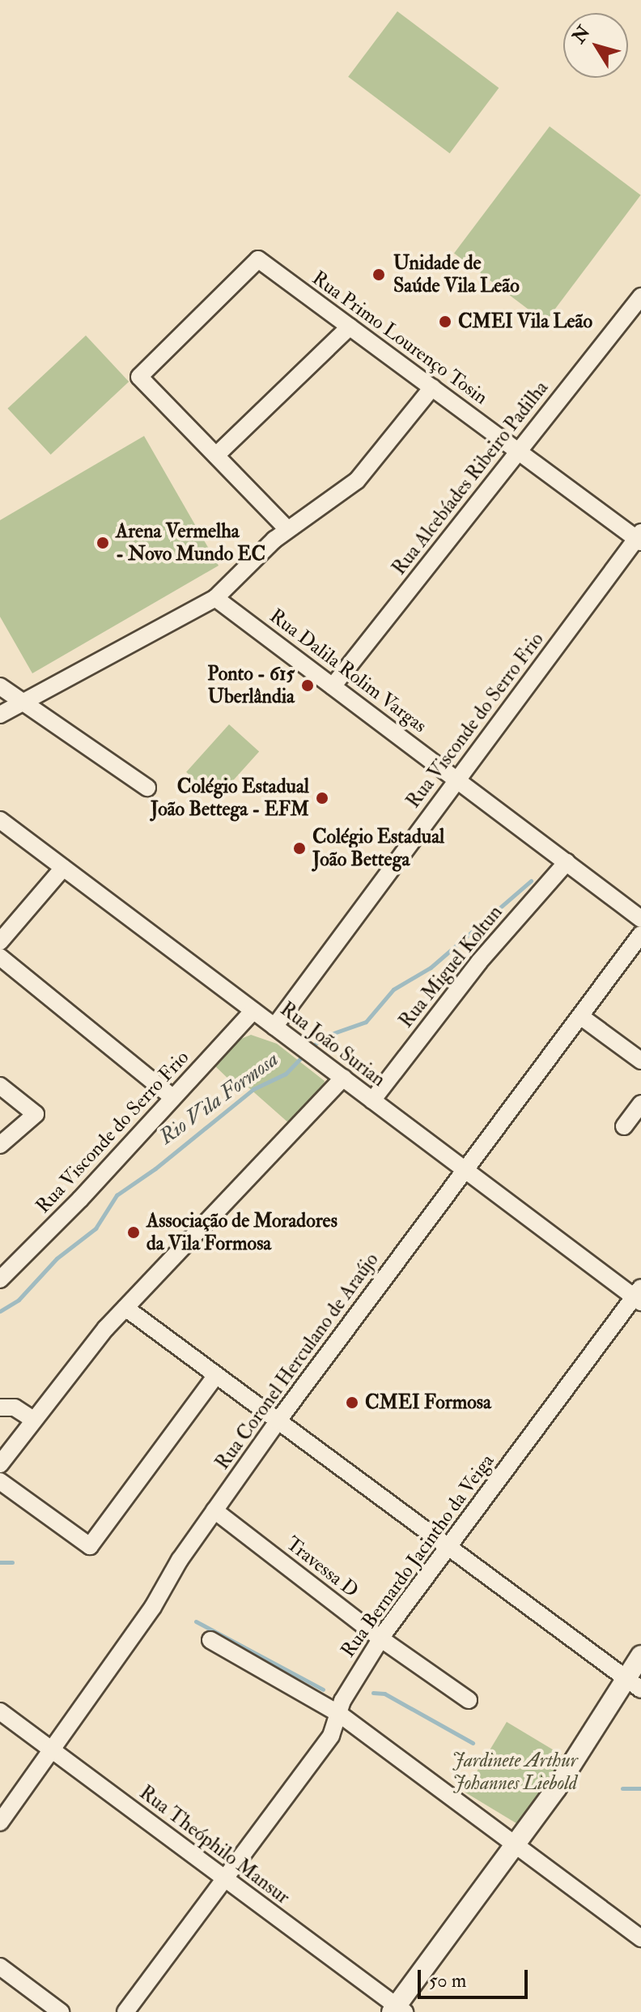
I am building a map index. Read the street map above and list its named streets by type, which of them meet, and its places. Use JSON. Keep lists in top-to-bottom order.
{
  "streets": {
    "street": [
      "Rua Primo Lourenço Tosin",
      "Rua Alcebíades Ribeiro Padilha",
      "Rua Dalila Rolim Vargas",
      "Rua Visconde do Serro Frio",
      "Rua Miguel Koltun",
      "Rua João Surian",
      "Rua Coronel Herculano de Araújo",
      "Rua Bernardo Jacintho da Veiga",
      "Travessa D",
      "Rua Theóphilo Mansur"
    ]
  },
  "crossings": [
    ["Rua Primo Lourenço Tosin", "Rua Alcebíades Ribeiro Padilha"],
    ["Rua Primo Lourenço Tosin", "Rua Visconde do Serro Frio"],
    ["Rua Alcebíades Ribeiro Padilha", "Rua Dalila Rolim Vargas"],
    ["Rua Dalila Rolim Vargas", "Rua Visconde do Serro Frio"],
    ["Rua Dalila Rolim Vargas", "Rua Miguel Koltun"],
    ["Rua Visconde do Serro Frio", "Rua João Surian"],
    ["Rua Miguel Koltun", "Rua João Surian"],
    ["Rua João Surian", "Rua Coronel Herculano de Araújo"],
    ["Rua João Surian", "Rua Bernardo Jacintho da Veiga"],
    ["Rua Coronel Herculano de Araújo", "Travessa D"],
    ["Rua Coronel Herculano de Araújo", "Rua Theóphilo Mansur"],
    ["Rua Bernardo Jacintho da Veiga", "Travessa D"],
    ["Rua Bernardo Jacintho da Veiga", "Rua Theóphilo Mansur"]
  ],
  "water": ["Rio Vila Formosa"],
  "parks": ["Jardinete Arthur Johannes Liebold"],
  "places": [
    "Unidade de Saúde Vila Leão",
    "CMEI Vila Leão",
    "Arena Vermelha - Novo Mundo EC",
    "Ponto - 615 Uberlândia",
    "Colégio Estadual João Bettega - EFM",
    "Colégio Estadual João Bettega",
    "Associação de Moradores da Vila Formosa",
    "CMEI Formosa"
  ],
  "scale_bar": "50 m",
  "north": "top left"
}
